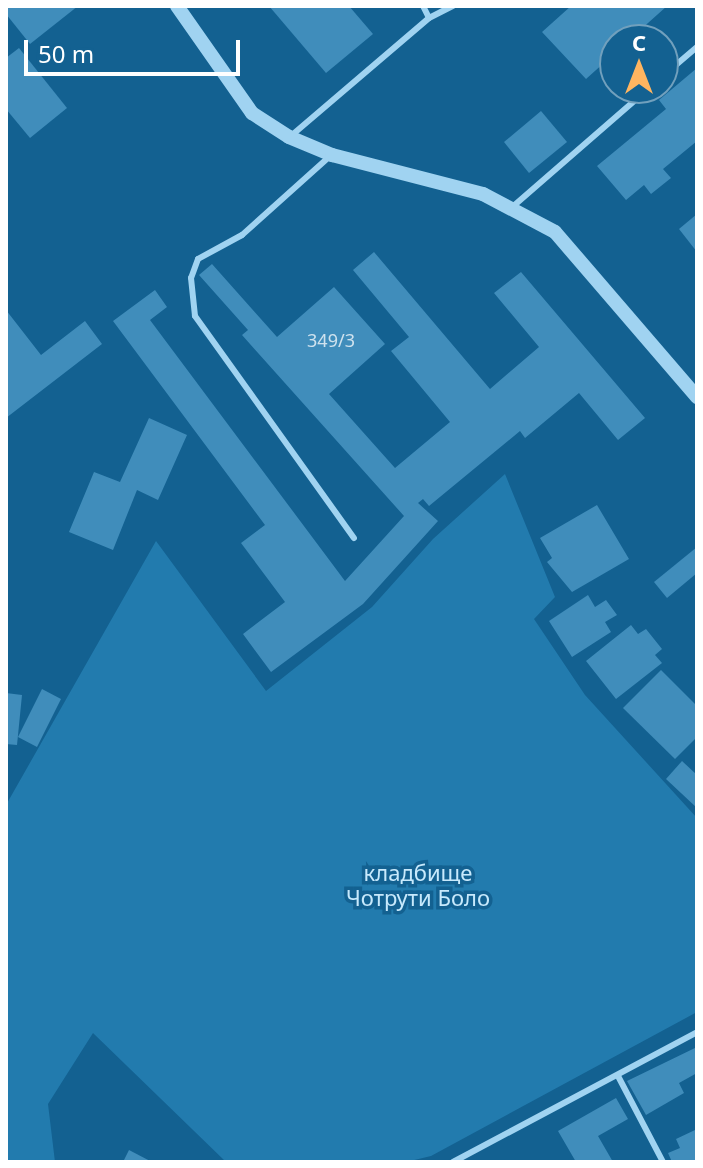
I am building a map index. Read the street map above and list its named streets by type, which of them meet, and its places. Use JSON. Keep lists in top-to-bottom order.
{
  "parks": ["кладбище Чотрути Боло"],
  "house_numbers": ["349/3"],
  "scale_bar": "50 m",
  "north": "top"
}
